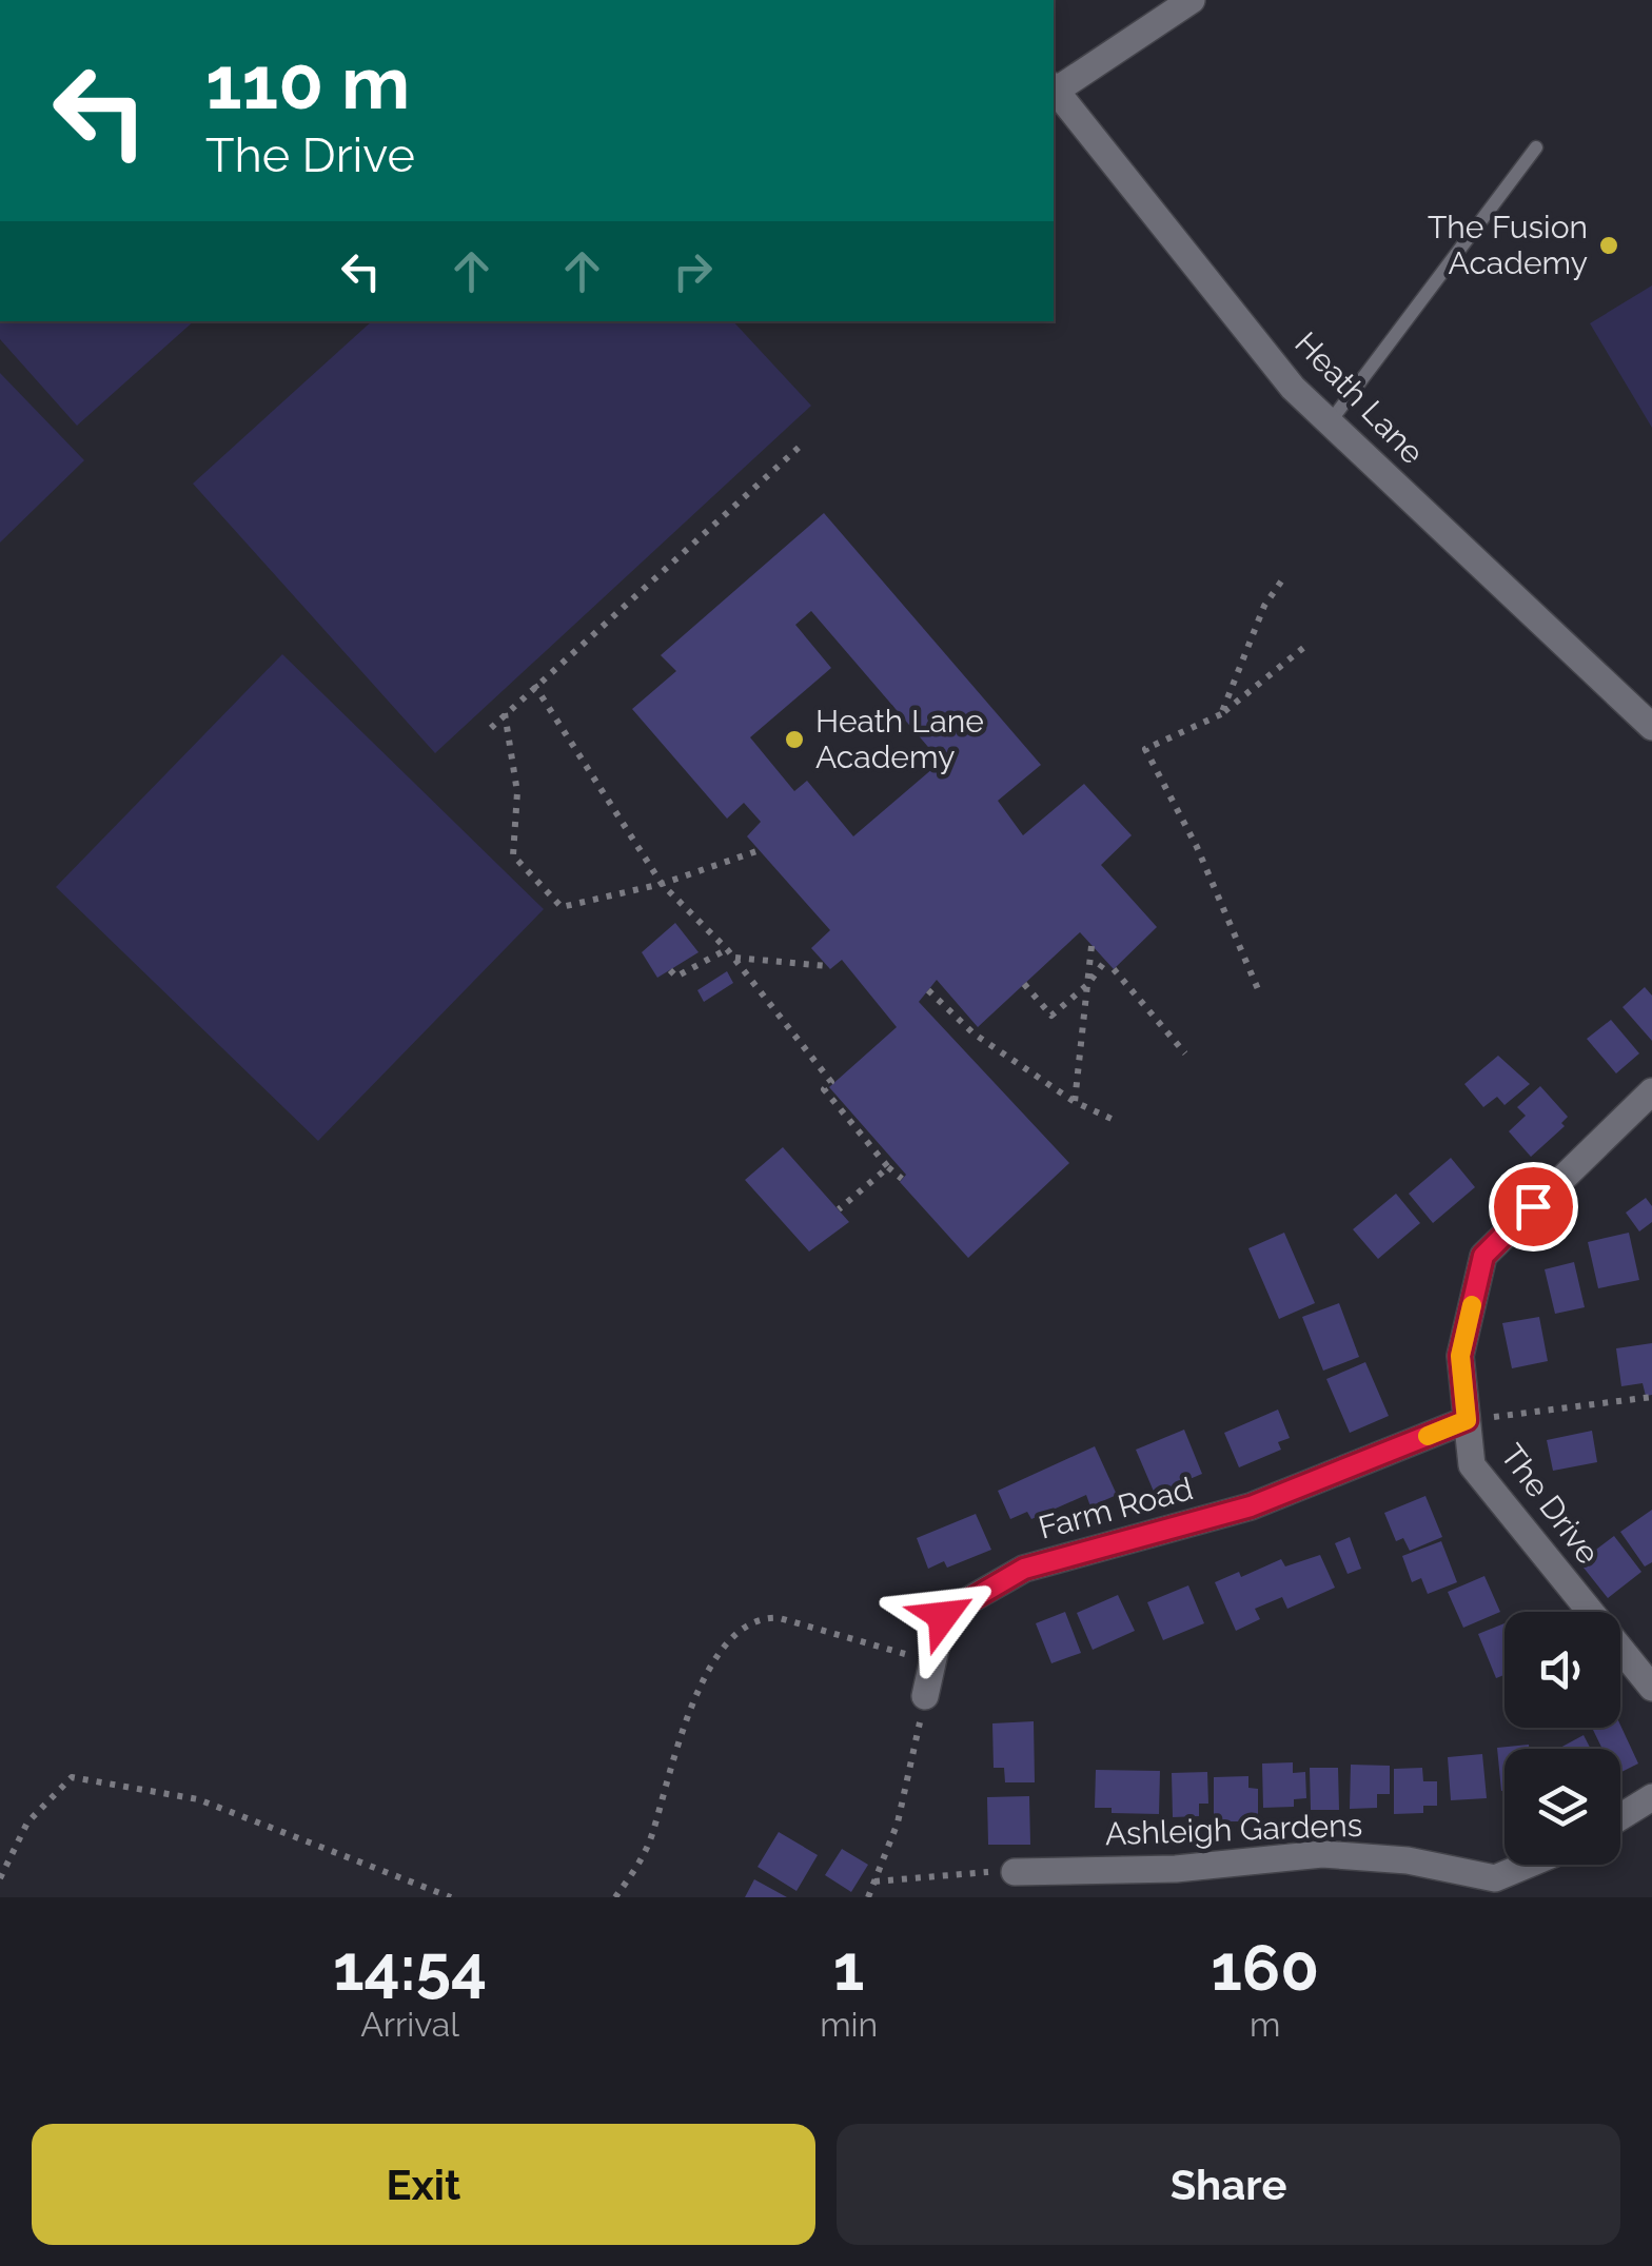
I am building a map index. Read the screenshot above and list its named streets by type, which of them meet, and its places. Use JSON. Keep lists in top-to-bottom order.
{
  "streets": {
    "street": [
      "Heath Lane",
      "The Drive",
      "Farm Road",
      "Ashleigh Gardens"
    ]
  },
  "crossings": [
    ["The Drive", "Farm Road"]
  ],
  "places": ["The Fusion Academy", "Heath Lane Academy"],
  "page": {
    "turn": ["110 m", "The Drive"],
    "eta": [
      "14:54",
      "Arrival",
      "1",
      "min",
      "160",
      "m"
    ],
    "buttons": ["Exit", "Share"]
  }
}
